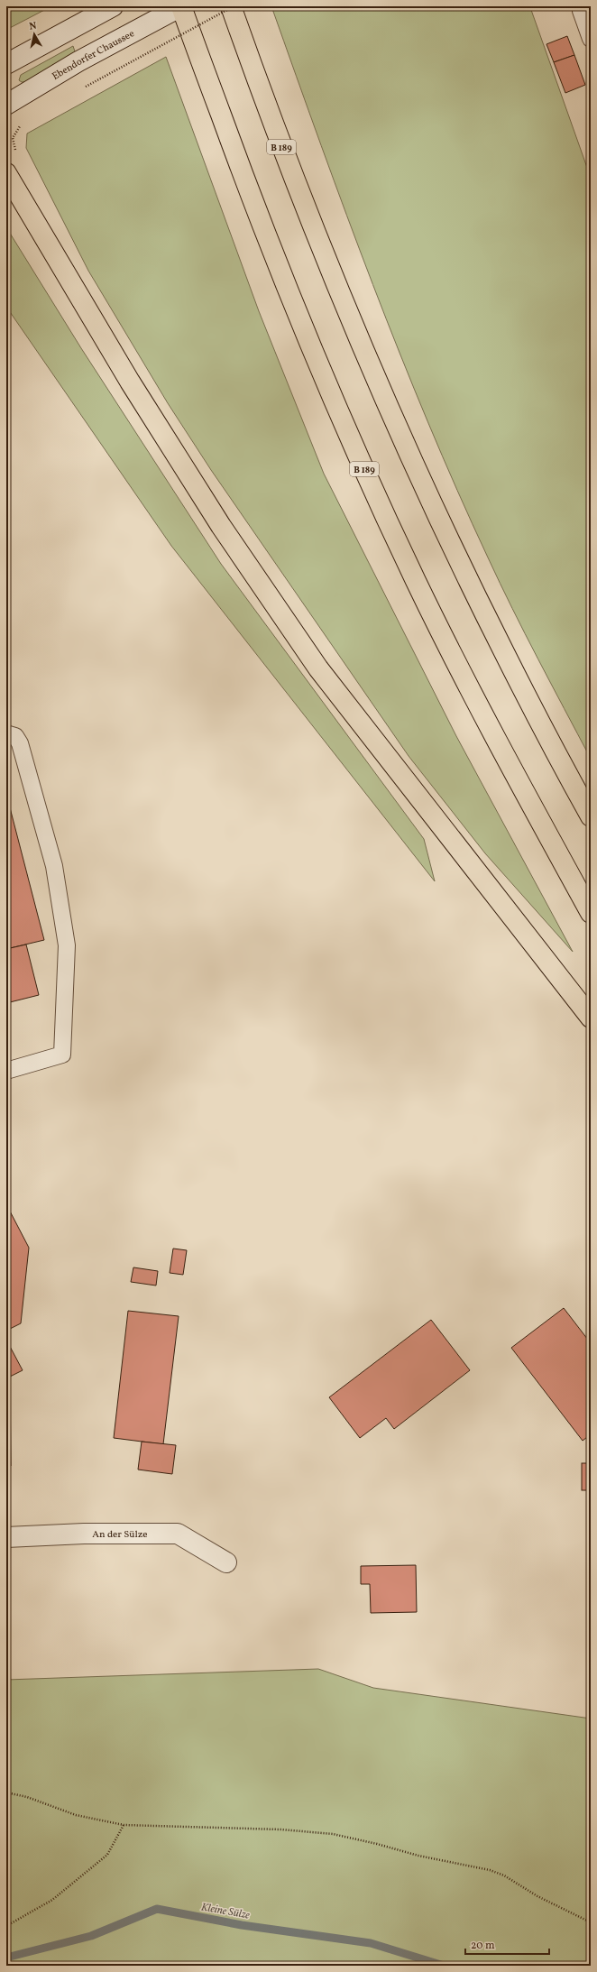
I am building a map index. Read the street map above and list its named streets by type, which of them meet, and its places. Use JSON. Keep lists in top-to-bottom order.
{
  "streets": {
    "highway": ["B 189"],
    "main road": ["Ebendorfer Chaussee", "An der Sülze"]
  },
  "crossings": [
    ["Ebendorfer Chaussee", "B 189"]
  ],
  "water": ["Kleine Sülze"],
  "scale_bar": "20 m",
  "north": "top"
}
